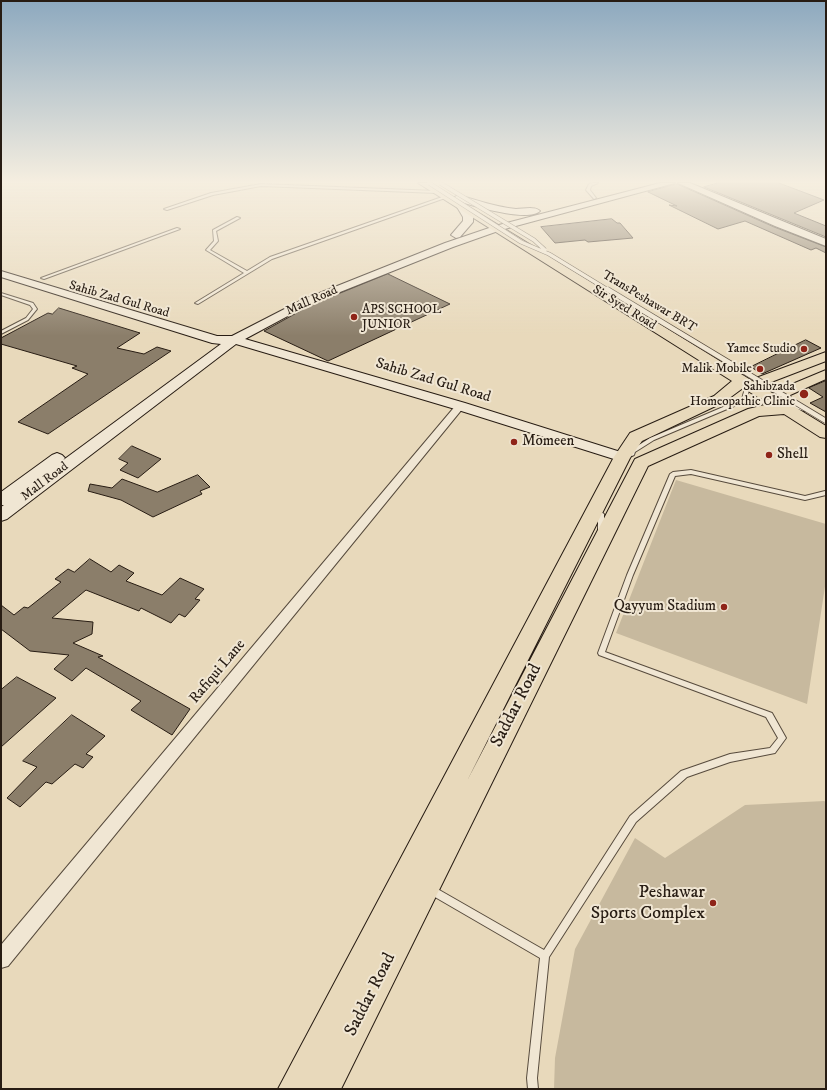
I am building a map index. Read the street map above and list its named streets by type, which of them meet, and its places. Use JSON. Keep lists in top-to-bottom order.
{
  "streets": {
    "main road": [
      "Sahib Zad Gul Road",
      "Mall Road",
      "Sir Syed Road",
      "Saddar Road"
    ],
    "street": ["Rafiqui Lane"],
    "lane": ["TransPeshawar BRT"]
  },
  "crossings": [
    ["Sahib Zad Gul Road", "Mall Road"],
    ["Sahib Zad Gul Road", "TransPeshawar BRT"],
    ["Sahib Zad Gul Road", "Rafiqui Lane"],
    ["Sahib Zad Gul Road", "Saddar Road"],
    ["TransPeshawar BRT", "Sir Syed Road"],
    ["TransPeshawar BRT", "Saddar Road"],
    ["Sir Syed Road", "Saddar Road"]
  ],
  "places": [
    "APS SCHOOL JUNIOR",
    "Yamee Studio",
    "Malik Mobile",
    "Sahibzada Homeopathic Clinic",
    "Momeen",
    "Shell",
    "Qayyum Stadium",
    "Peshawar Sports Complex"
  ]
}
